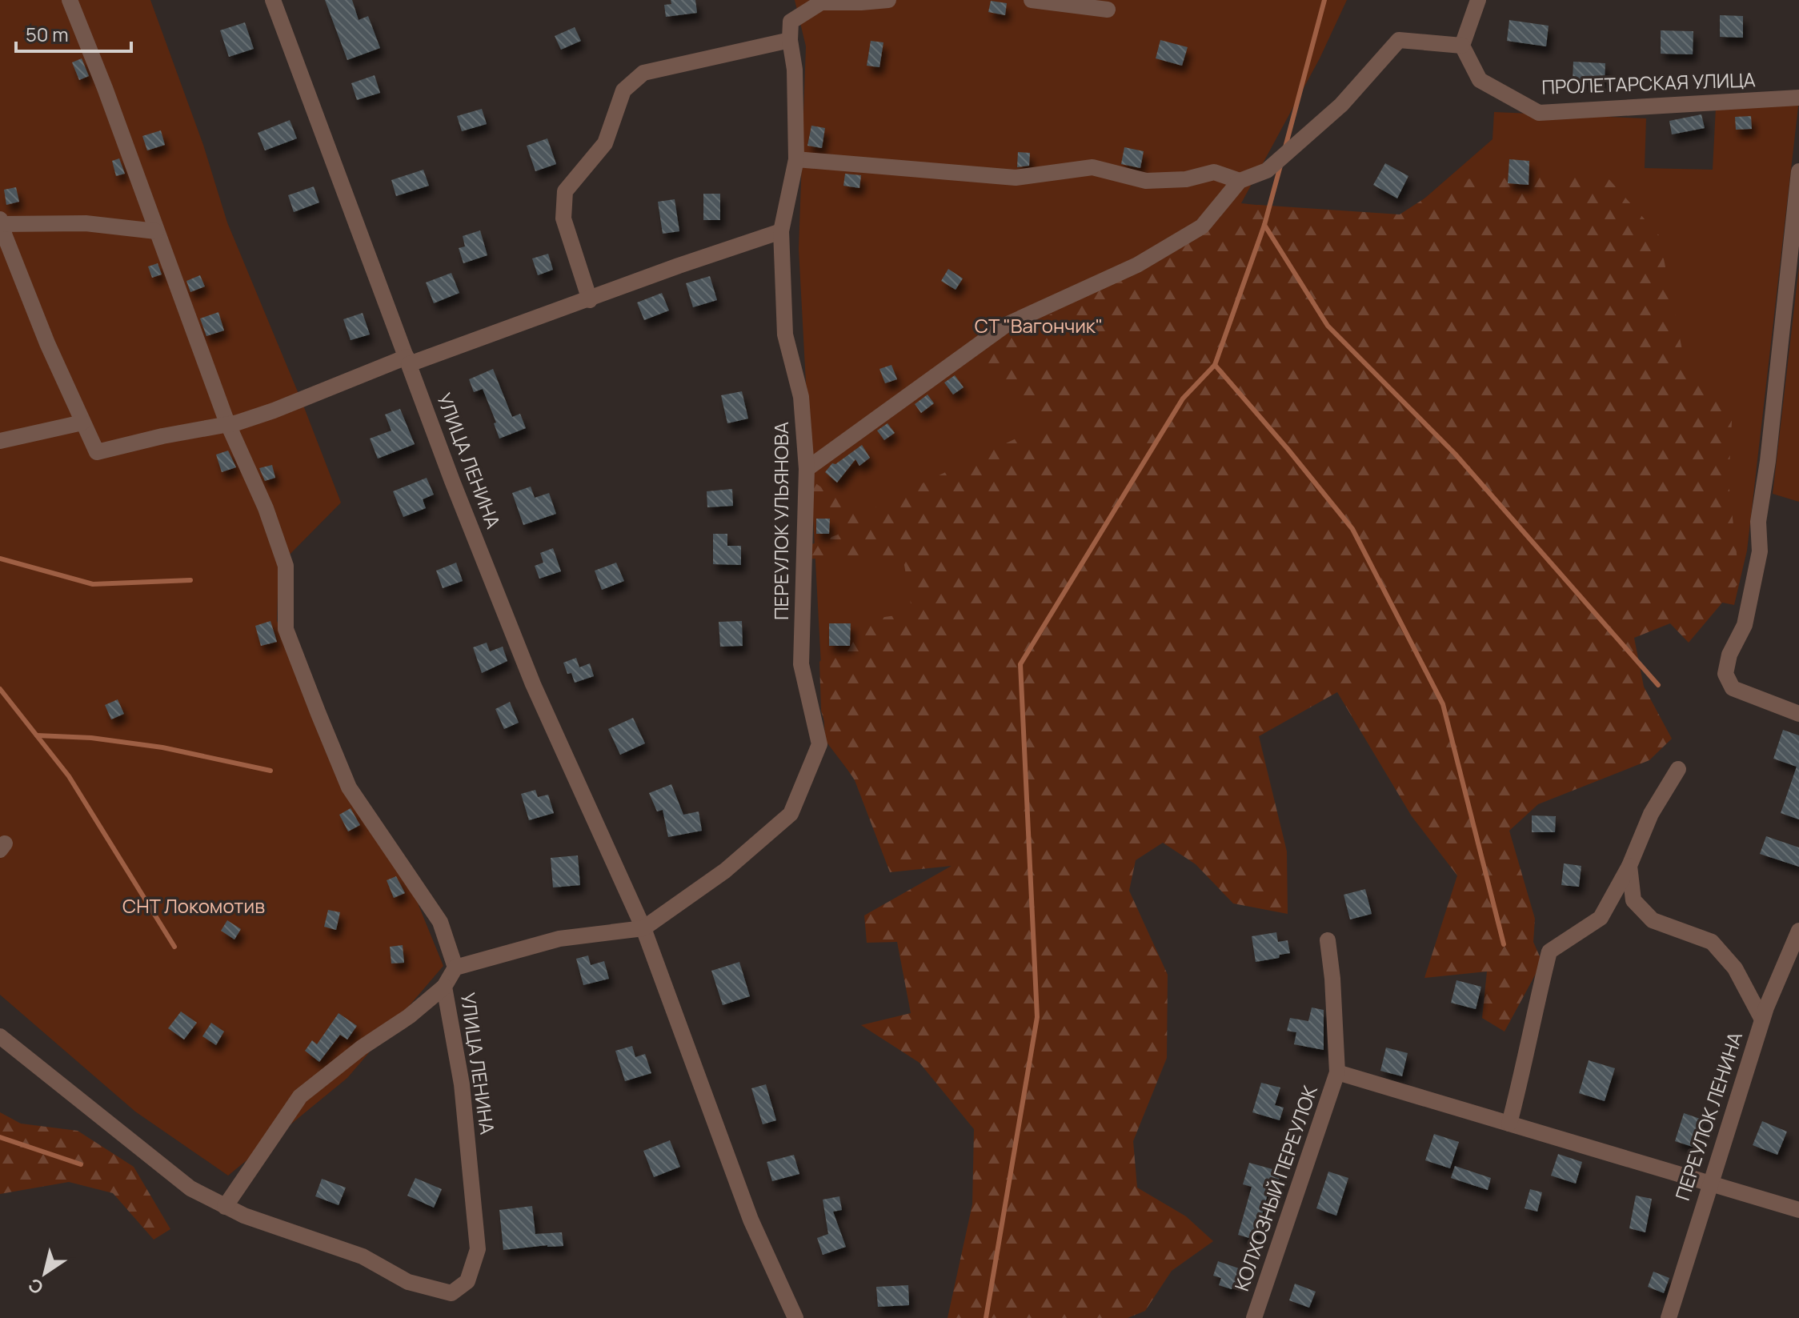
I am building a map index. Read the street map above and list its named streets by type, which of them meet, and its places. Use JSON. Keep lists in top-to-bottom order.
{
  "streets": {
    "street": [
      "ПРОЛЕТАРСКАЯ УЛИЦА",
      "УЛИЦА ЛЕНИНА",
      "ПЕРЕУЛОК УЛЬЯНОВА",
      "ПЕРЕУЛОК ЛЕНИНА",
      "КОЛХОЗНЫЙ ПЕРЕУЛОК"
    ]
  },
  "crossings": [
    ["УЛИЦА ЛЕНИНА", "ПЕРЕУЛОК УЛЬЯНОВА"],
    ["ПЕРЕУЛОК ЛЕНИНА", "КОЛХОЗНЫЙ ПЕРЕУЛОК"]
  ],
  "parks": ["СТ \"Вагончик\"", "СНТ Локомотив"],
  "scale_bar": "50 m",
  "north": "bottom left"
}
